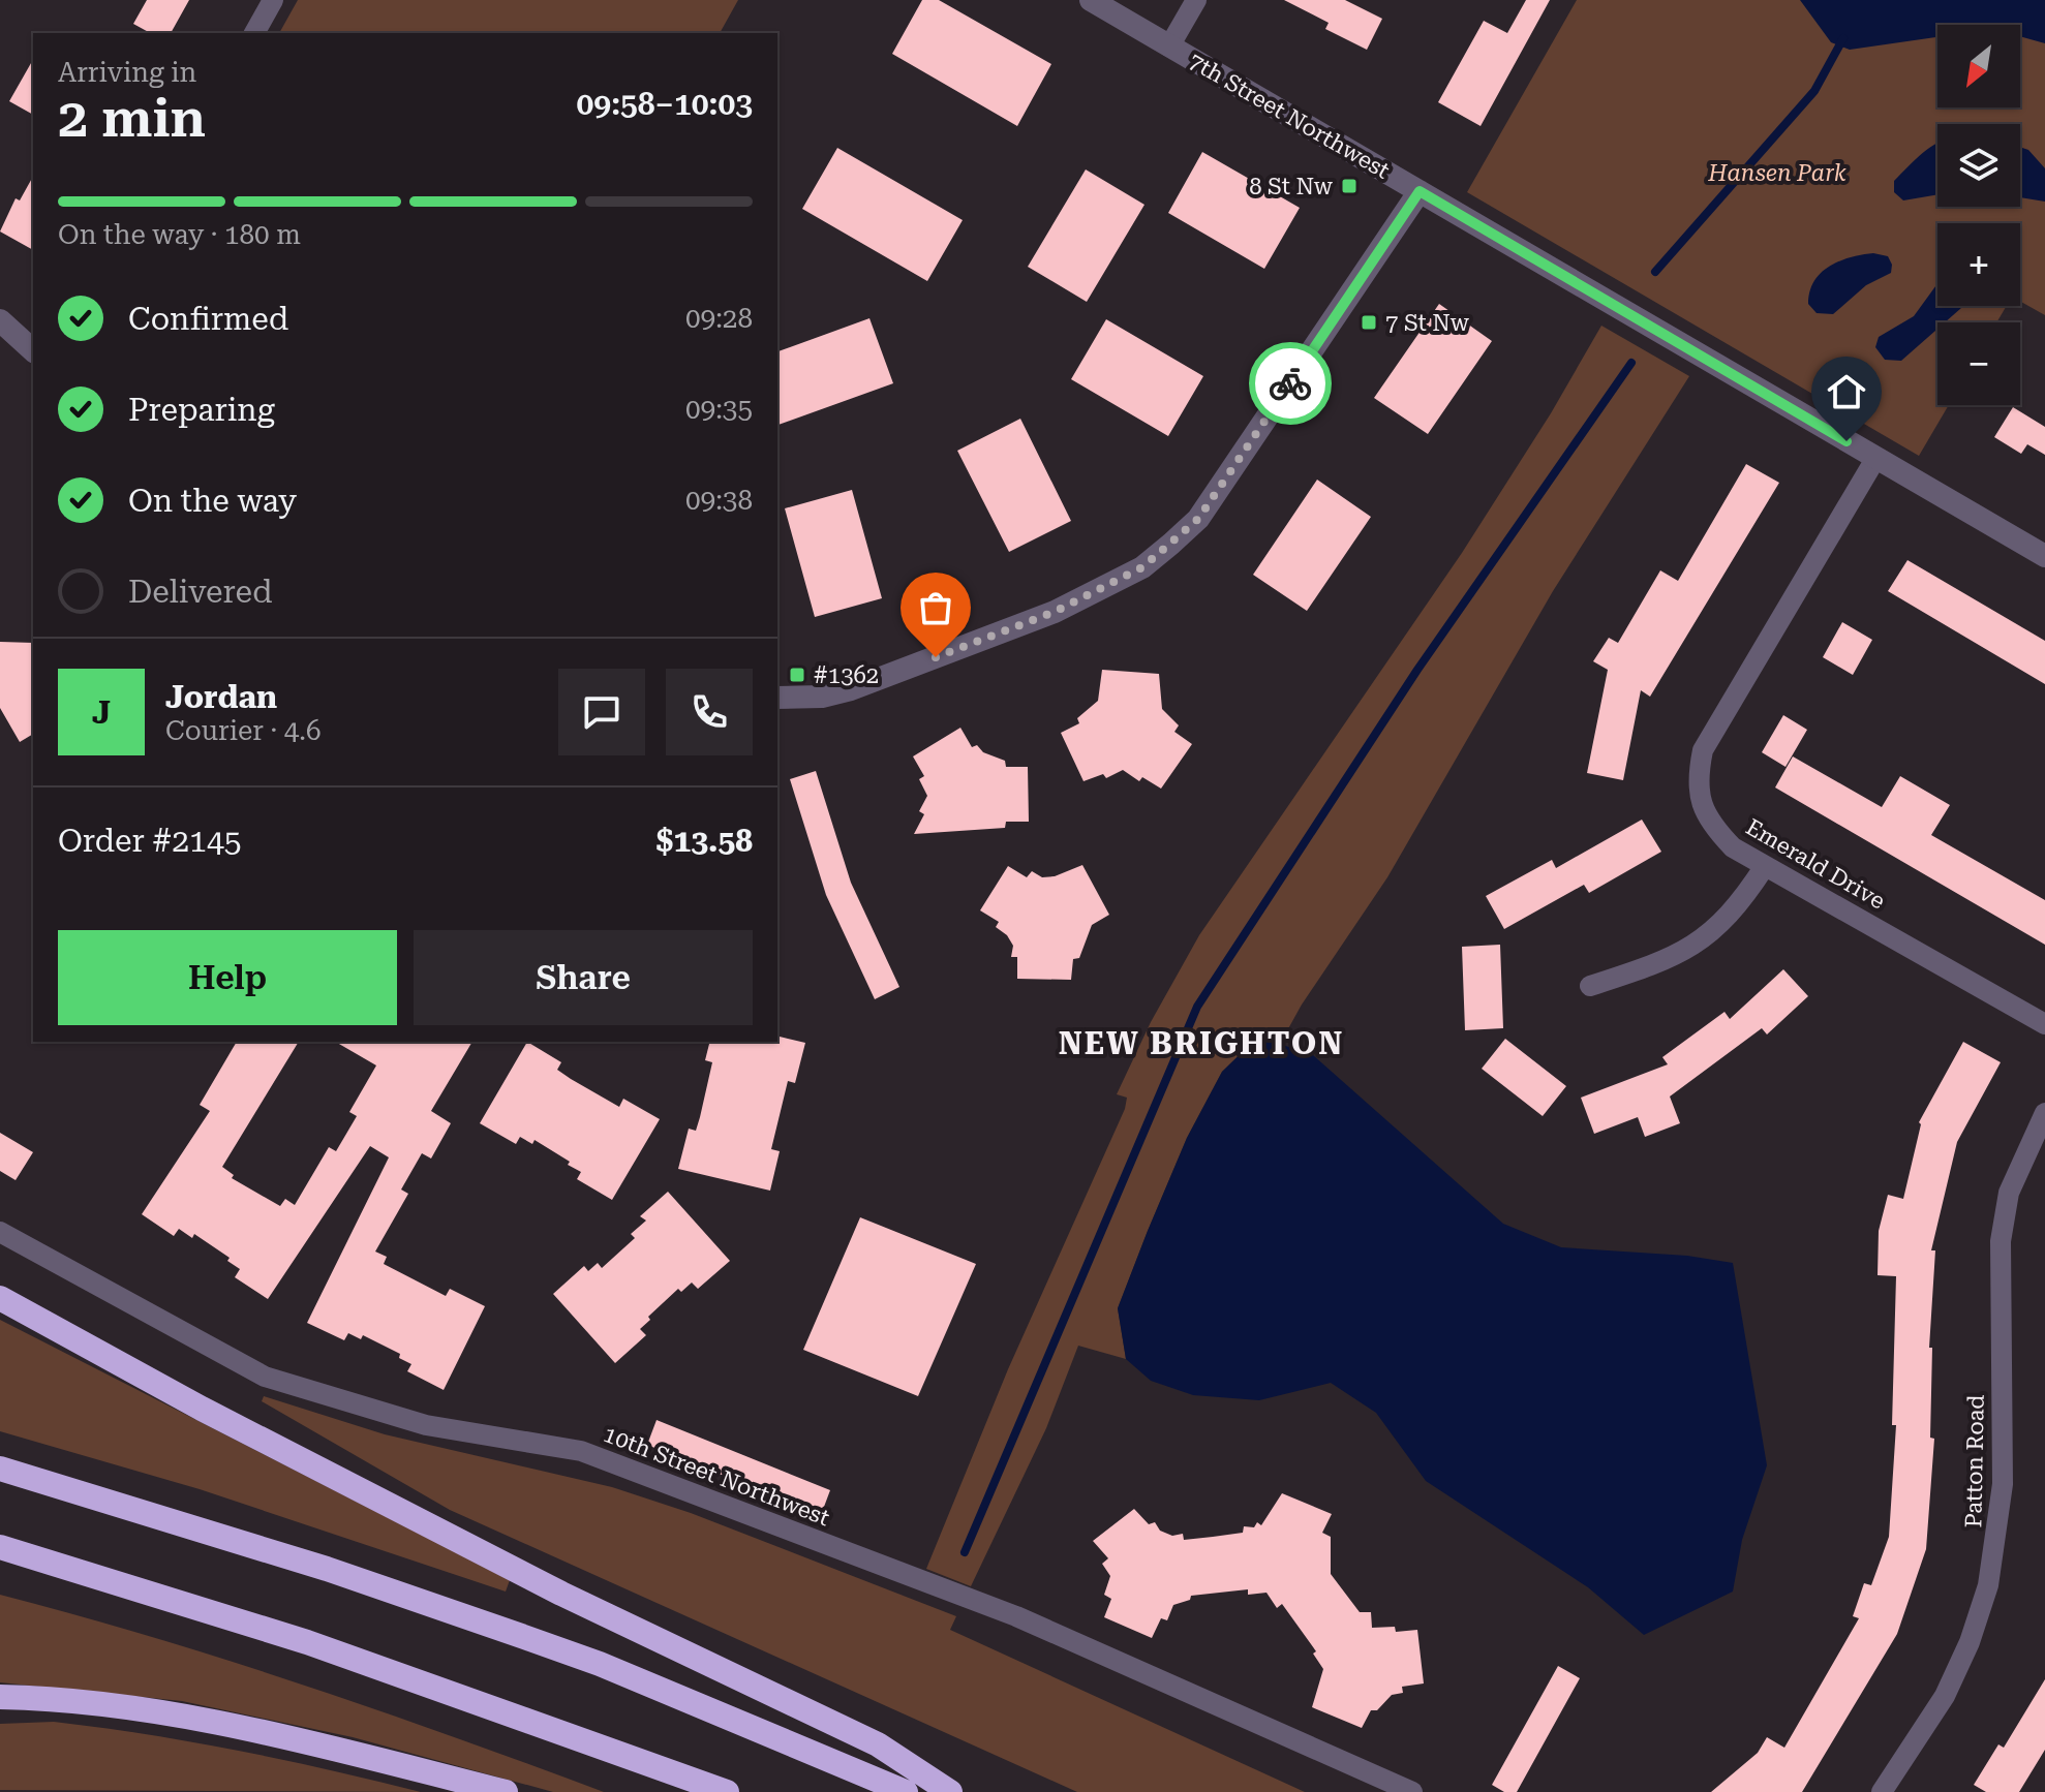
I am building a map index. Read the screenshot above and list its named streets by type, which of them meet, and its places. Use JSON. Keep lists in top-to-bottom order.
{
  "streets": {
    "street": [
      "7th Street Northwest",
      "Emerald Drive",
      "Patton Road",
      "10th Street Northwest"
    ]
  },
  "crossings": [
    ["7th Street Northwest", "Emerald Drive"]
  ],
  "districts": ["NEW BRIGHTON"],
  "parks": ["Hansen Park"],
  "places": {
    "transit": ["8 St Nw", "7 St Nw", "#1362"]
  },
  "north": "bottom left",
  "page": {
    "map_buttons": ["+", "−"],
    "heading": ["2 min", "Arriving in", "09:58–10:03"],
    "panel": [
      "Jordan",
      "Courier · 4.6",
      "Order #2145",
      "$13.58"
    ],
    "bar": "On the way · 180 m",
    "list": [
      ["Confirmed", "09:28"],
      ["Preparing", "09:35"],
      ["On the way", "09:38"],
      "Delivered"
    ],
    "round": "J",
    "buttons": ["Help", "Share"]
  }
}
